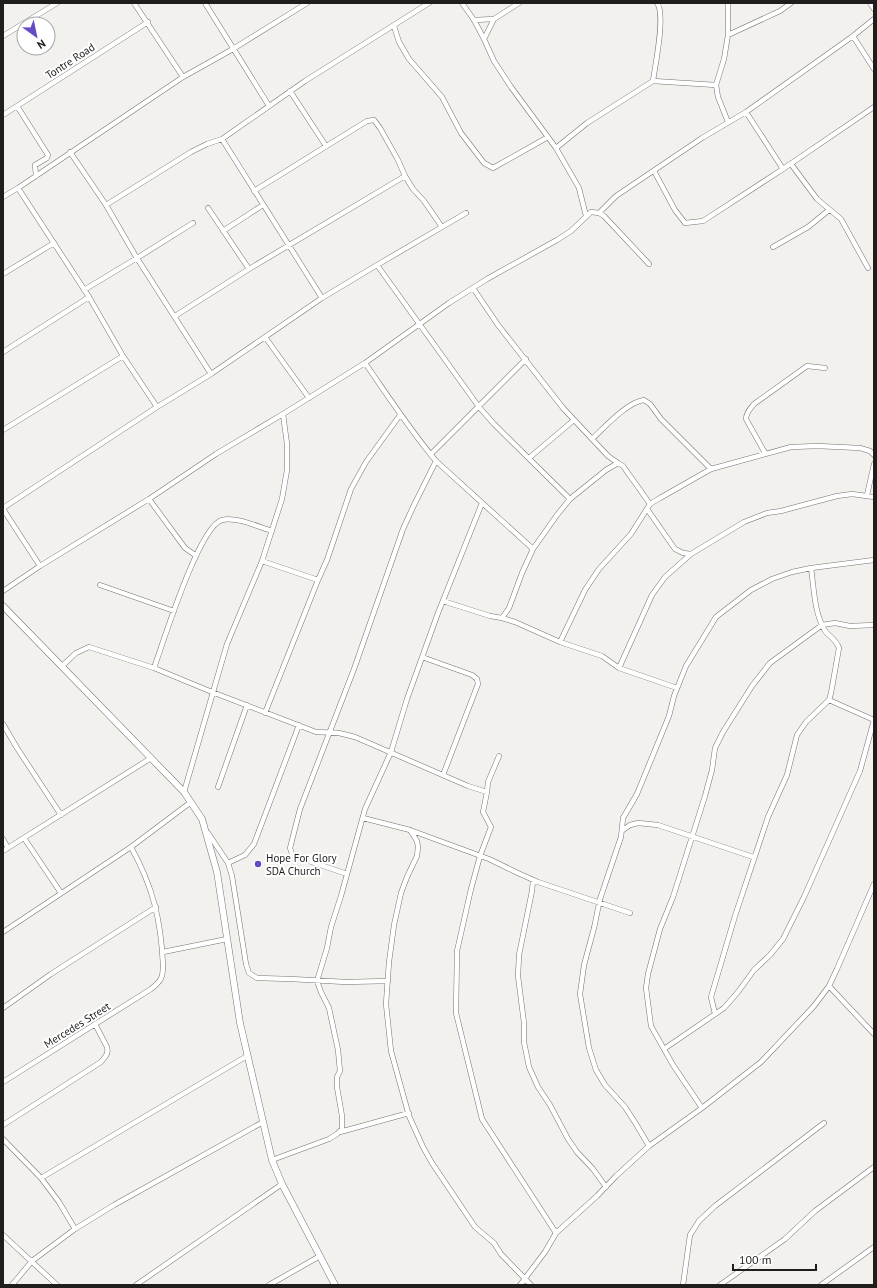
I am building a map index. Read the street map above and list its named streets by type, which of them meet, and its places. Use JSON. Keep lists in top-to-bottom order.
{
  "streets": {
    "street": ["Tontre Road", "Mercedes Street"]
  },
  "places": ["Hope For Glory SDA Church"],
  "scale_bar": "100 m",
  "north": "bottom right"
}
